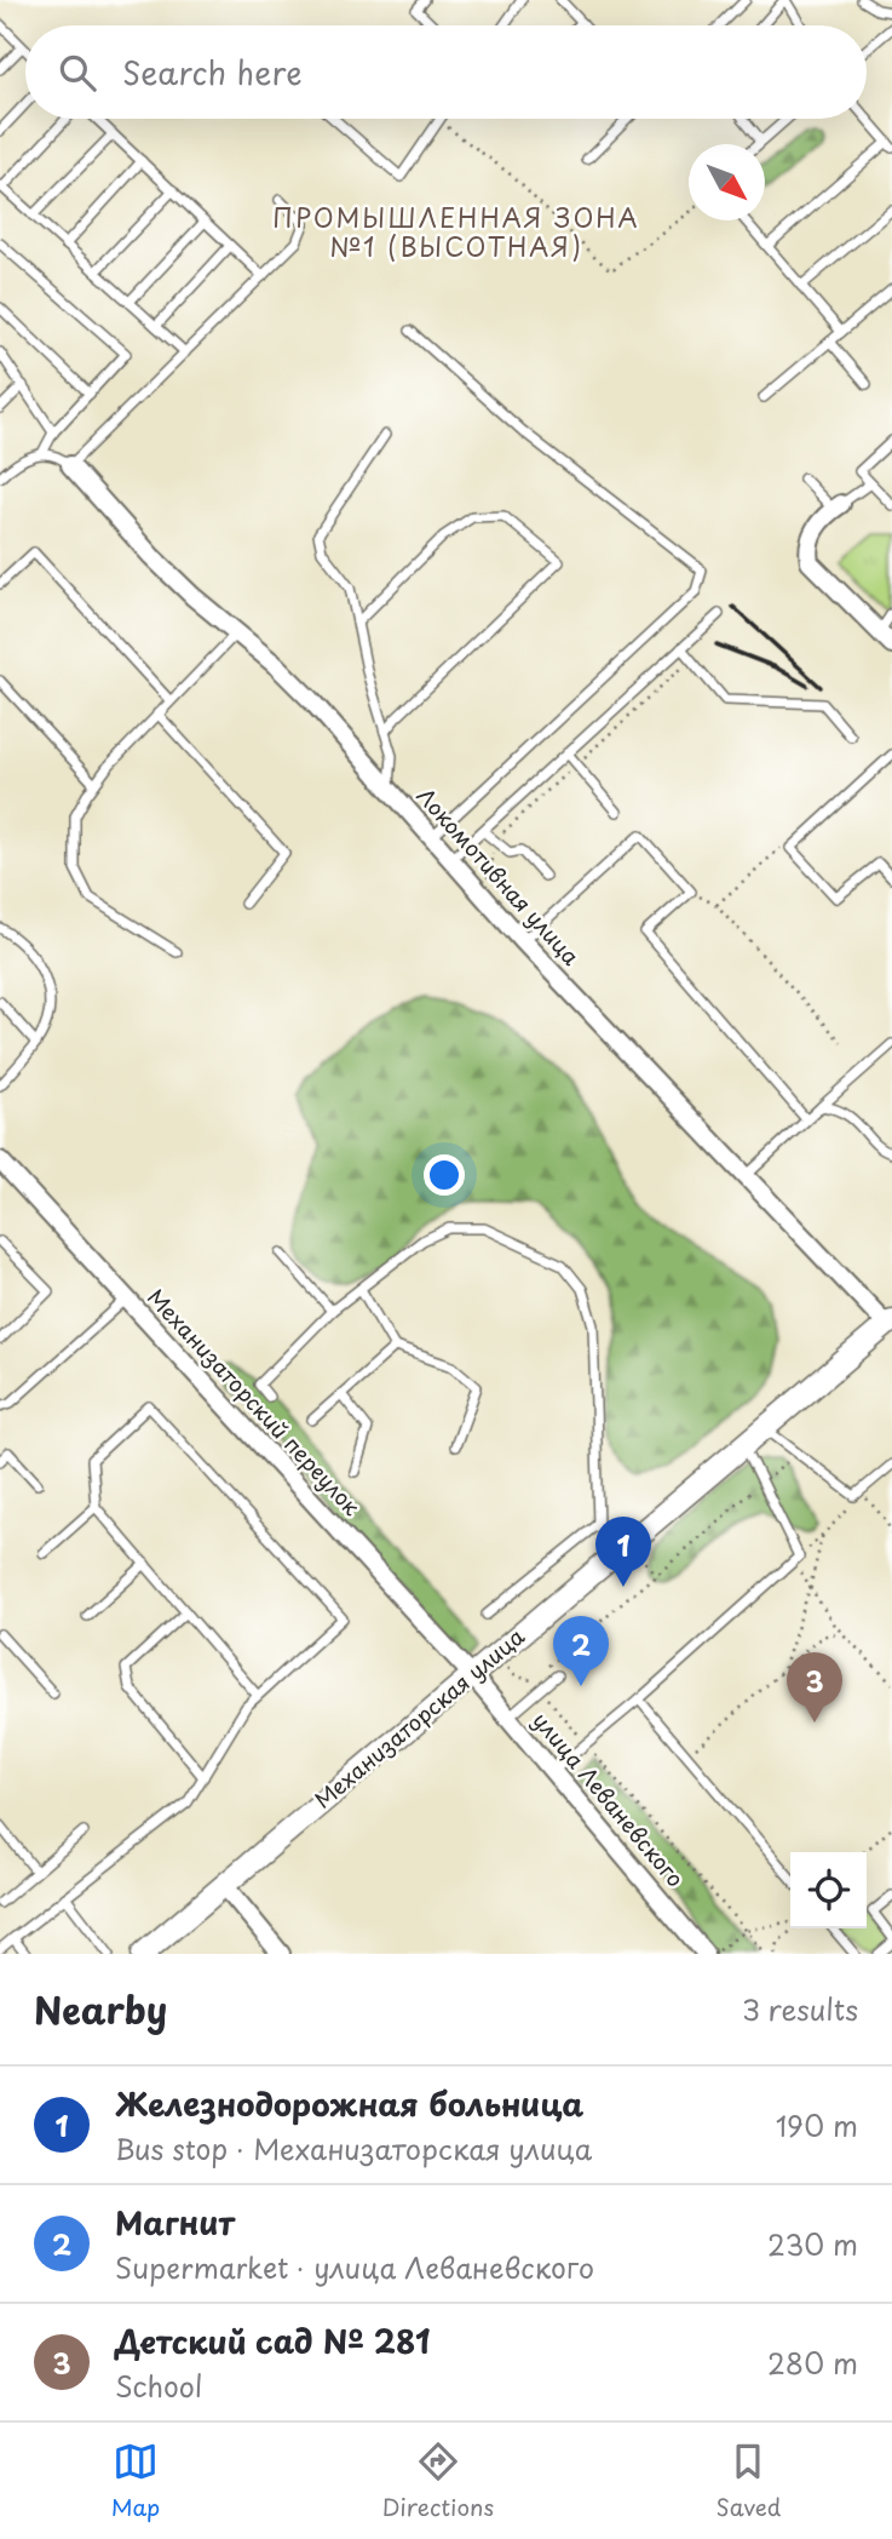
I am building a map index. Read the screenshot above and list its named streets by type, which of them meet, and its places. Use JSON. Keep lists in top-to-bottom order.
{
  "streets": {
    "street": [
      "Локомотивная улица",
      "Механизаторский переулок",
      "Механизаторская улица",
      "улица Леваневского"
    ]
  },
  "crossings": [
    ["Локомотивная улица", "Механизаторская улица"],
    ["Механизаторский переулок", "Механизаторская улица"],
    ["Механизаторский переулок", "улица Леваневского"],
    ["Механизаторская улица", "улица Леваневского"]
  ],
  "districts": ["ПРОМЫШЛЕННАЯ ЗОНА №1 (ВЫСОТНАЯ)"],
  "north": "bottom right",
  "page": {
    "search": "Search here",
    "pins": ["1", "2", "3"],
    "heading": ["Nearby", "3 results"],
    "list": [
      {
        "mark": "1",
        "name": "Железнодорожная больница",
        "note": "Bus stop · Механизаторская улица",
        "value": "190 m"
      },
      {
        "mark": "2",
        "name": "Магнит",
        "note": "Supermarket · улица Леваневского",
        "value": "230 m"
      },
      {
        "mark": "3",
        "name": "Детский сад № 281",
        "note": "School",
        "value": "280 m"
      }
    ],
    "nav": ["Map", "Directions", "Saved"]
  }
}
